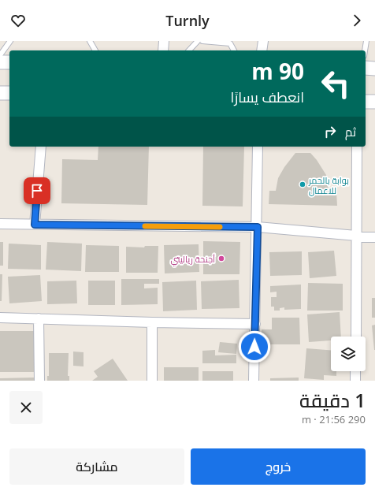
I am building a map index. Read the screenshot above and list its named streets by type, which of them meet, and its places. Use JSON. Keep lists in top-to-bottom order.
{
  "places": ["بوابة بالحمر للاعمال", "أجنحة رياليتي"],
  "page": {
    "header": "Turnly",
    "turn": ["90 m", "انعطف يسارًا"],
    "then": "ثم",
    "heading": ["1 دقيقة", "290 m · 21:56"],
    "buttons": ["خروج", "مشاركة"]
  }
}
